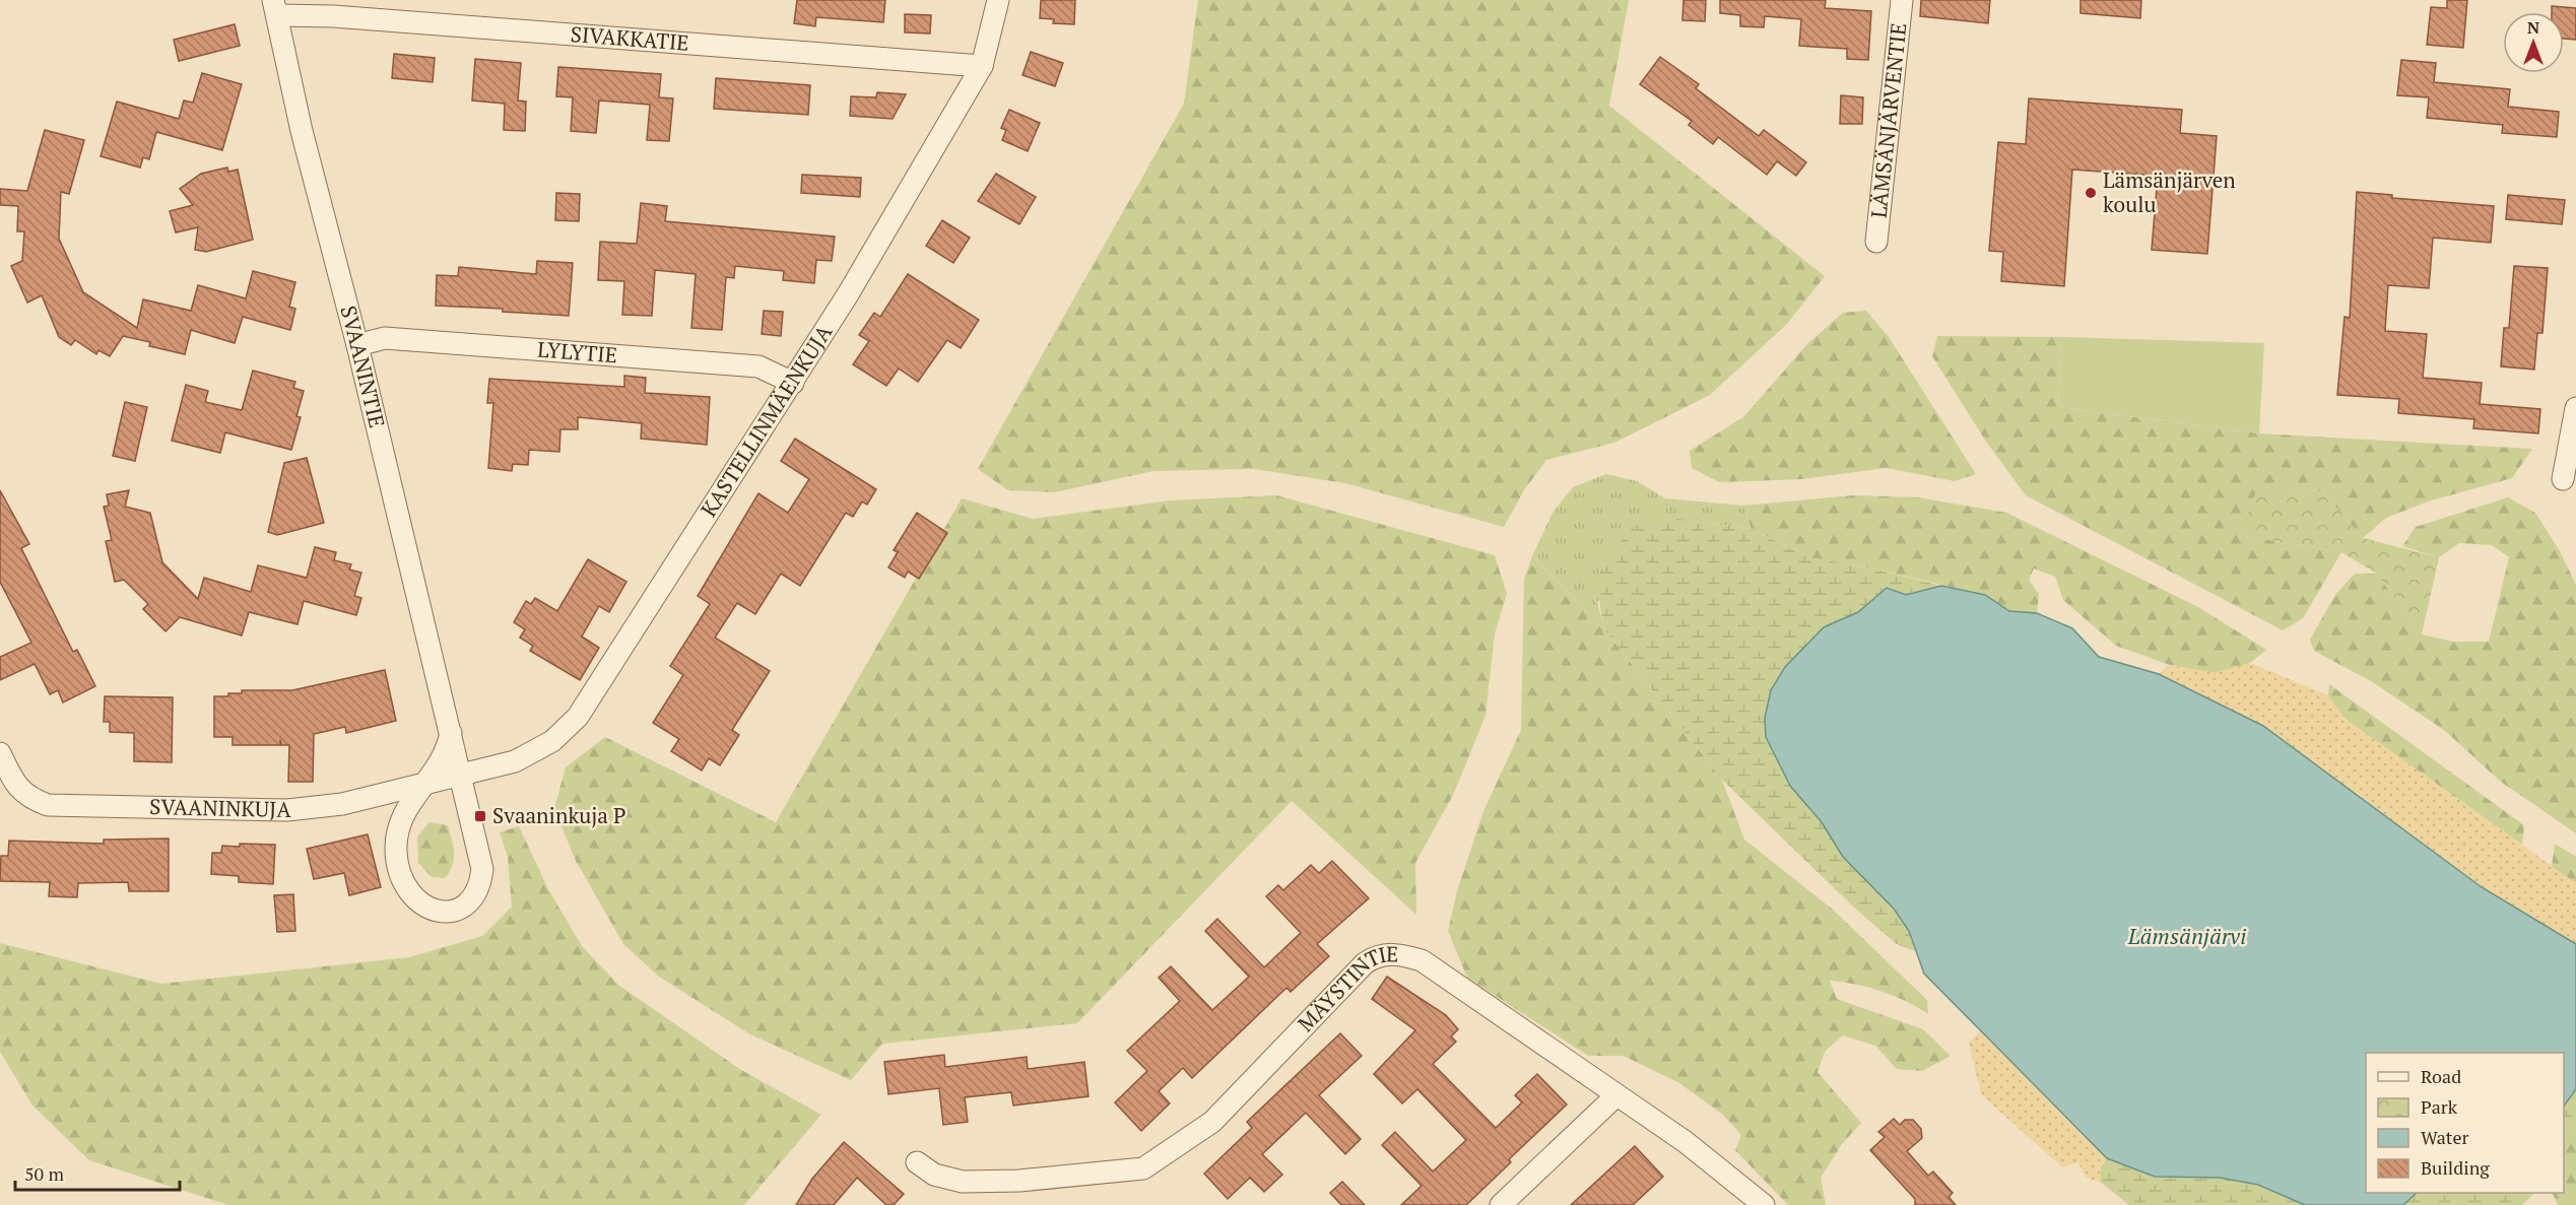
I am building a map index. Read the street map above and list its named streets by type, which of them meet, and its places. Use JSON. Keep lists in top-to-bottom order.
{
  "streets": {
    "street": [
      "SIVAKKATIE",
      "LÄMSÄNJÄRVENTIE",
      "LYLYTIE",
      "SVAANINTIE",
      "KASTELLINMÄENKUJA",
      "SVAANINKUJA",
      "MÄYSTINTIE"
    ]
  },
  "crossings": [
    ["SIVAKKATIE", "SVAANINTIE"],
    ["SIVAKKATIE", "KASTELLINMÄENKUJA"],
    ["LYLYTIE", "SVAANINTIE"],
    ["LYLYTIE", "KASTELLINMÄENKUJA"],
    ["SVAANINTIE", "KASTELLINMÄENKUJA"],
    ["SVAANINTIE", "SVAANINKUJA"],
    ["KASTELLINMÄENKUJA", "SVAANINKUJA"]
  ],
  "water": ["Lämsänjärvi"],
  "places": {
    "other": ["Lämsänjärven koulu"],
    "transit": ["Svaaninkuja P"]
  },
  "legend": [
    "Road",
    "Park",
    "Water",
    "Building"
  ],
  "scale_bar": "50 m",
  "north": "top"
}
